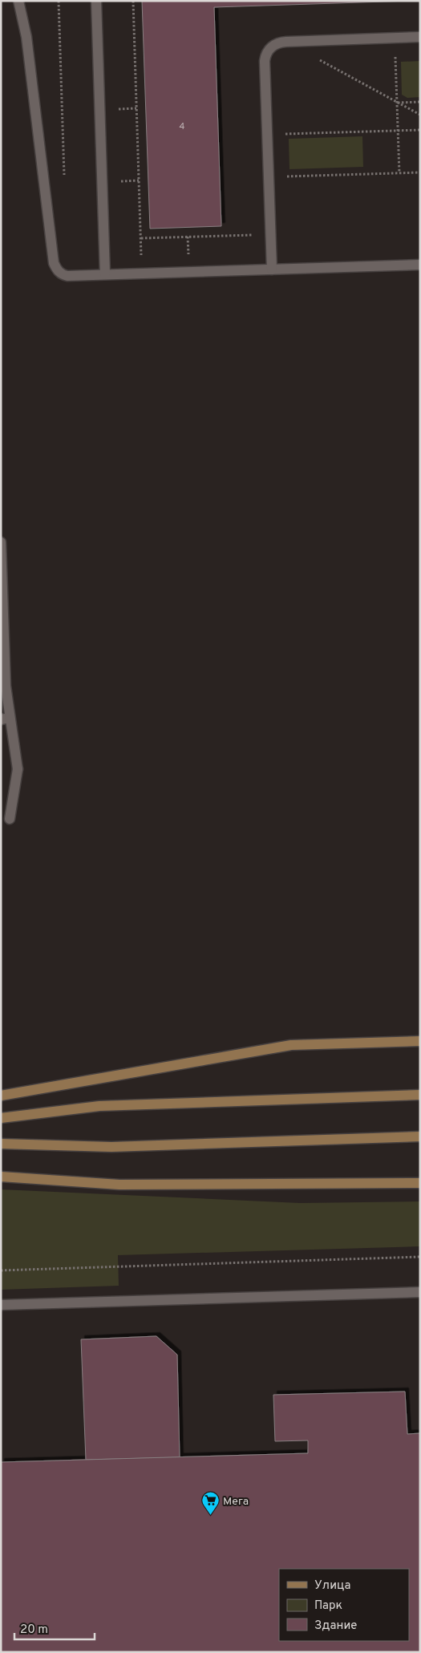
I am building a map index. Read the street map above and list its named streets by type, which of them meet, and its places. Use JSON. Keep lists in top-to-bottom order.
{
  "places": {
    "supermarket": ["Мега"]
  },
  "house_numbers": ["4"],
  "legend": ["Улица", "Парк", "Здание"],
  "scale_bar": "20 m"
}
